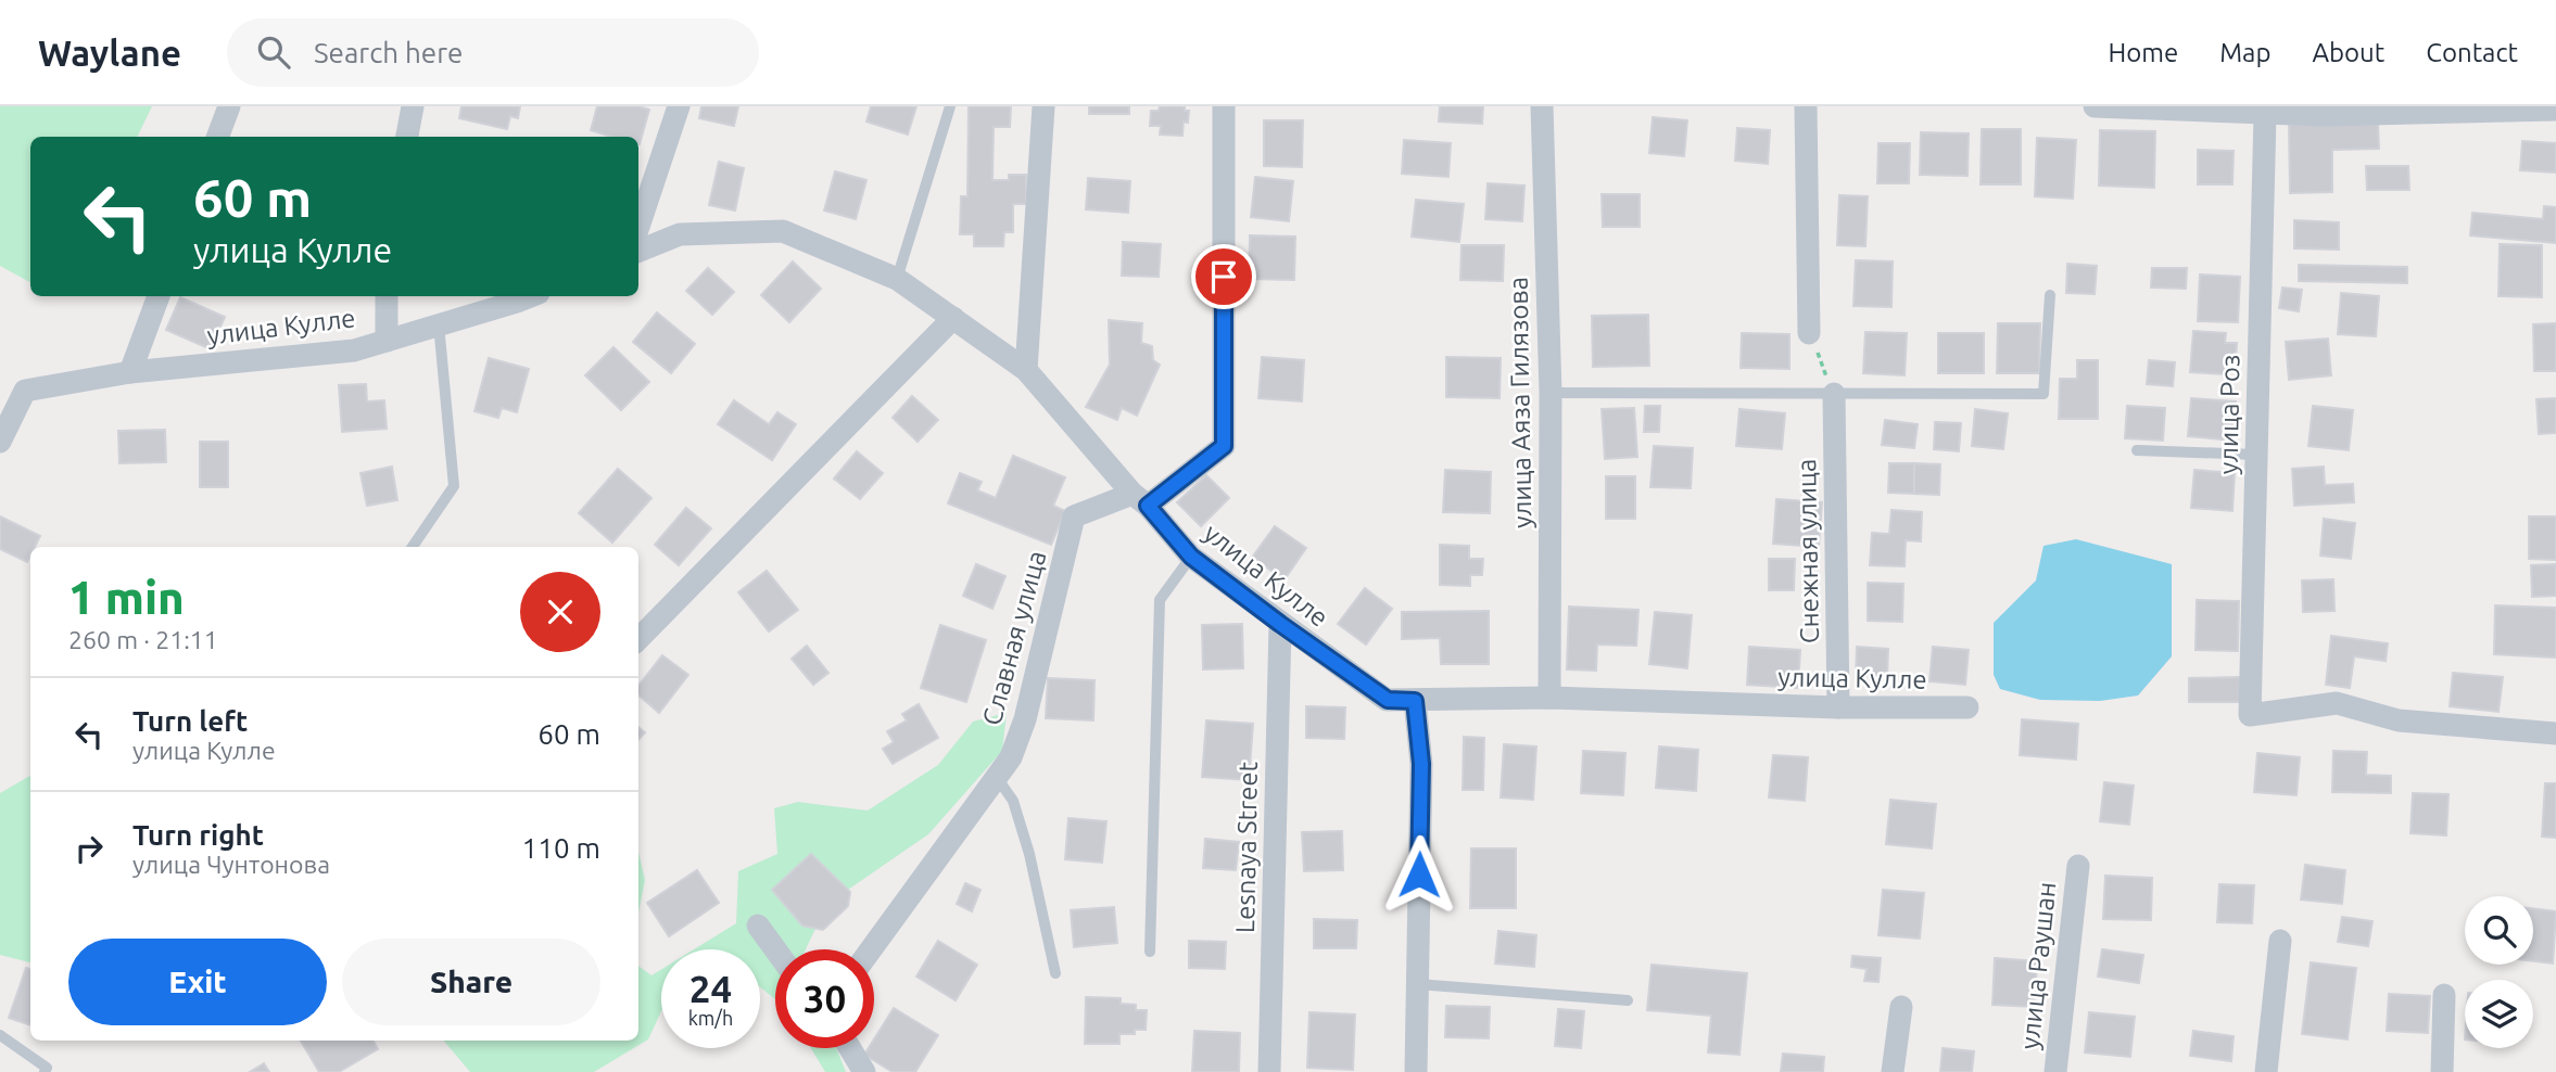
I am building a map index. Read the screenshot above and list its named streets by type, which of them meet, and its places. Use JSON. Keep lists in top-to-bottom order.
{
  "streets": {
    "street": [
      "улица Кулле",
      "улица Аяза Гилязова",
      "улица Роз",
      "Снежная улица",
      "Славная улица",
      "Lesnaya Street",
      "улица Раушан"
    ]
  },
  "crossings": [
    ["улица Кулле", "улица Аяза Гилязова"],
    ["улица Кулле", "Снежная улица"],
    ["улица Кулле", "Славная улица"],
    ["улица Кулле", "Lesnaya Street"]
  ],
  "page": {
    "header": "Waylane",
    "search": "Search here",
    "nav": [
      "Home",
      "Map",
      "About",
      "Contact"
    ],
    "turn": ["60 m", "улица Кулле"],
    "heading": ["1 min", "260 m · 21:11"],
    "list": [
      {
        "name": "Turn left",
        "note": "улица Кулле",
        "value": "60 m"
      },
      {
        "name": "Turn right",
        "note": "улица Чунтонова",
        "value": "110 m"
      }
    ],
    "buttons": ["Exit", "Share"],
    "speed": "24 km/h",
    "limit": "30"
  }
}
